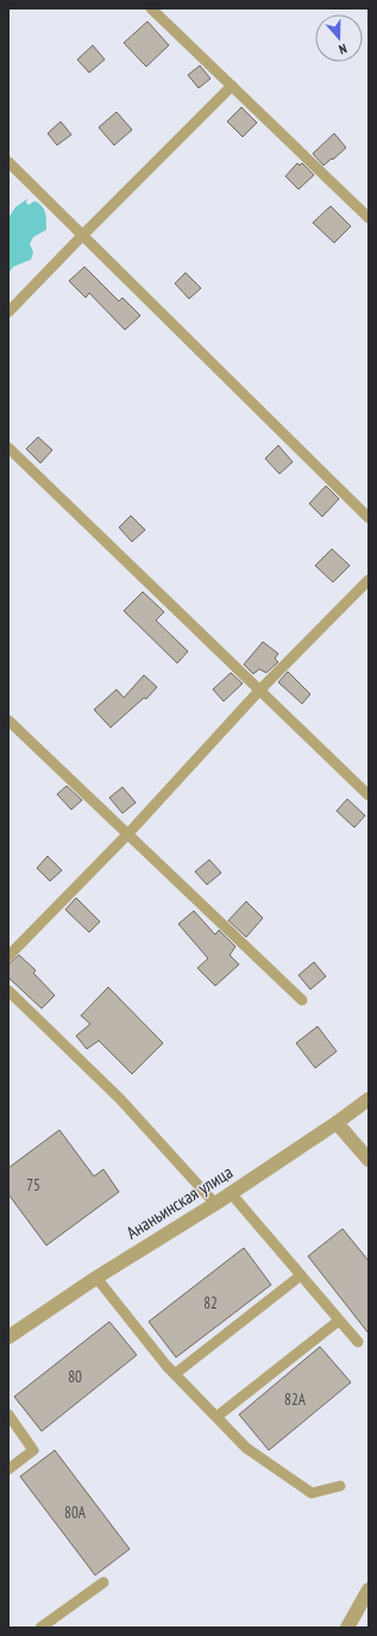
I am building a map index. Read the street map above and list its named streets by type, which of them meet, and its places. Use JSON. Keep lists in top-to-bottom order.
{
  "streets": {
    "street": ["Ананьинская улица"]
  },
  "house_numbers": [
    "75",
    "82",
    "80",
    "82А",
    "80А"
  ],
  "north": "bottom"
}
